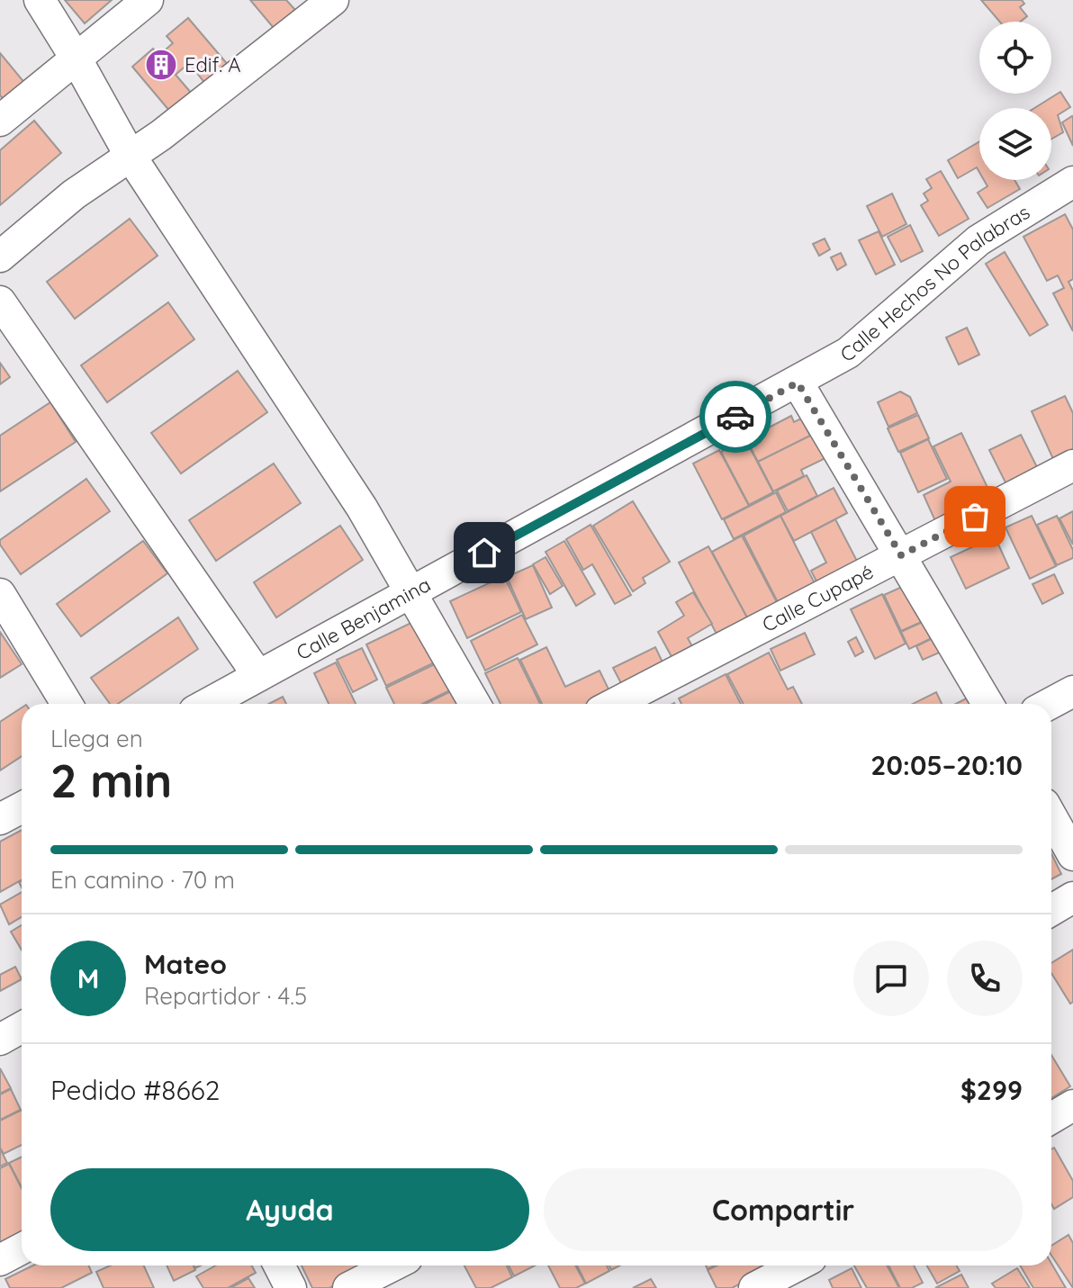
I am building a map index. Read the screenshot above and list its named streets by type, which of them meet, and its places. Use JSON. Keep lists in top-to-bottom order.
{
  "streets": {
    "street": ["Calle Hechos No Palabras", "Calle Cupapé", "Calle Benjamina"]
  },
  "crossings": [
    ["Calle Hechos No Palabras", "Calle Benjamina"]
  ],
  "places": {
    "building": ["Edif. A"]
  },
  "page": {
    "heading": ["2 min", "Llega en", "20:05–20:10"],
    "panel": [
      "Mateo",
      "Repartidor · 4.5",
      "Pedido #8662",
      "$299"
    ],
    "bar": "En camino · 70 m",
    "round": "M",
    "buttons": ["Ayuda", "Compartir"]
  }
}
